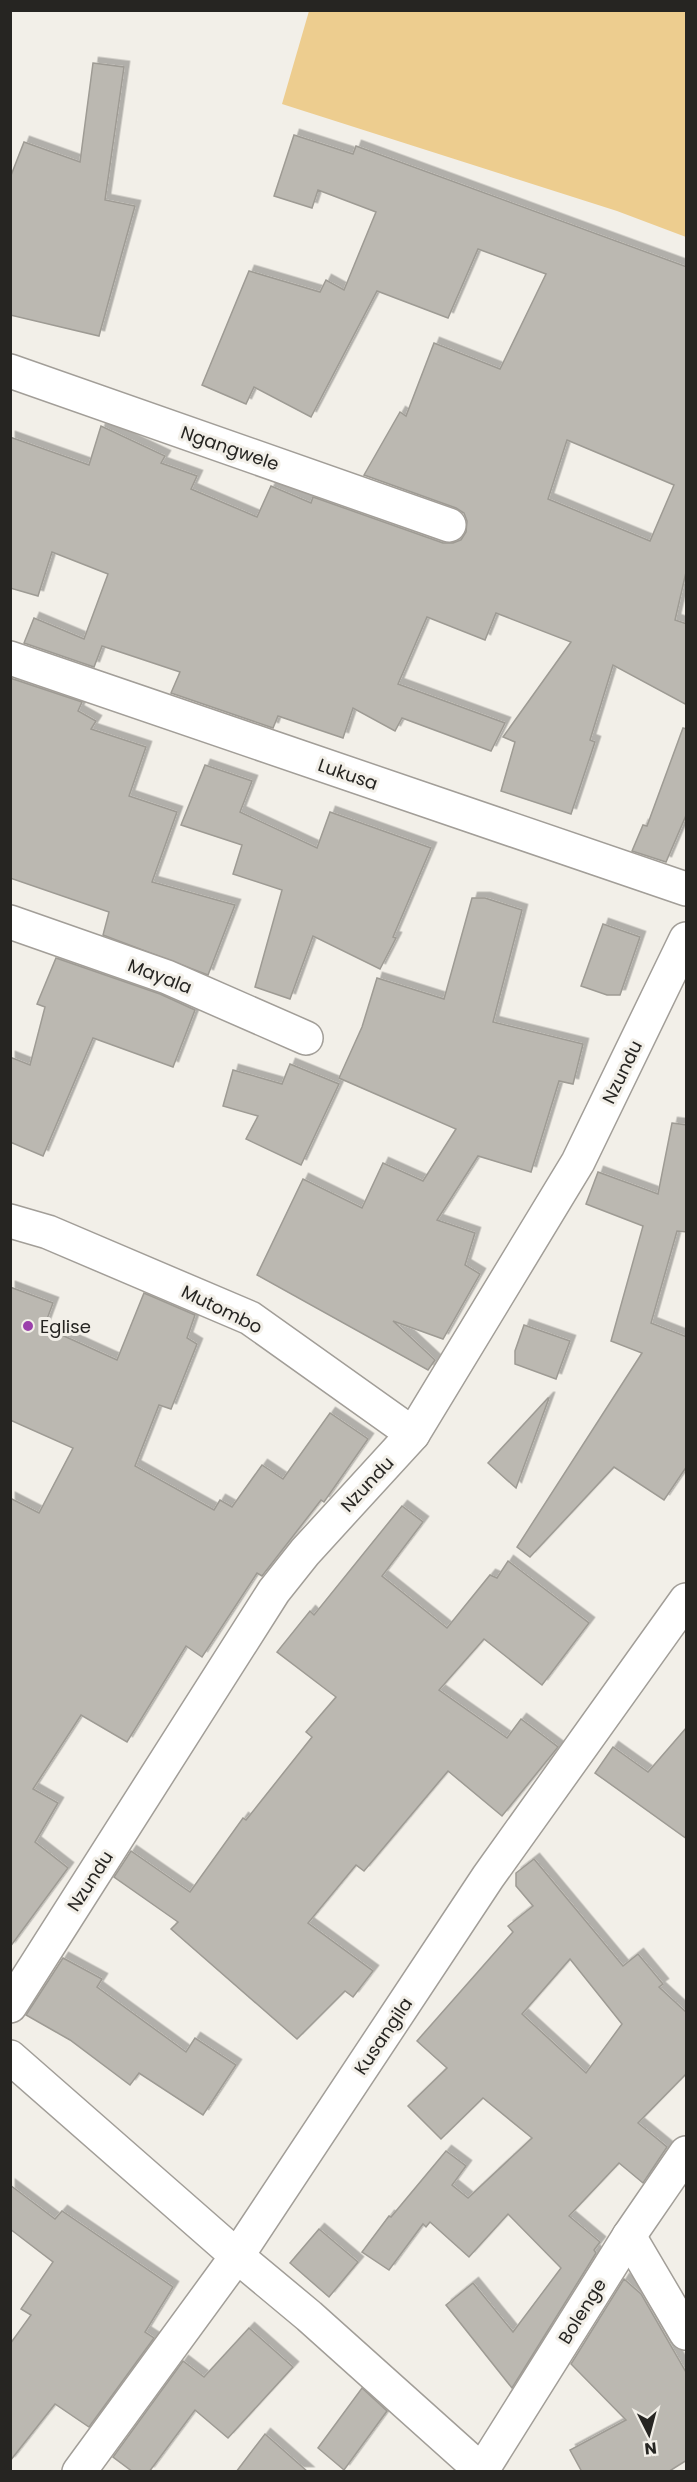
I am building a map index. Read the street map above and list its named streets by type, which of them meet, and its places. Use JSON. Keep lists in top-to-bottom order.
{
  "streets": {
    "street": [
      "Ngangwele",
      "Lukusa",
      "Mayala",
      "Nzundu",
      "Mutombo",
      "Kusangila",
      "Bolenge"
    ]
  },
  "crossings": [
    ["Nzundu", "Mutombo"]
  ],
  "places": ["Eglise"],
  "north": "bottom"
}
